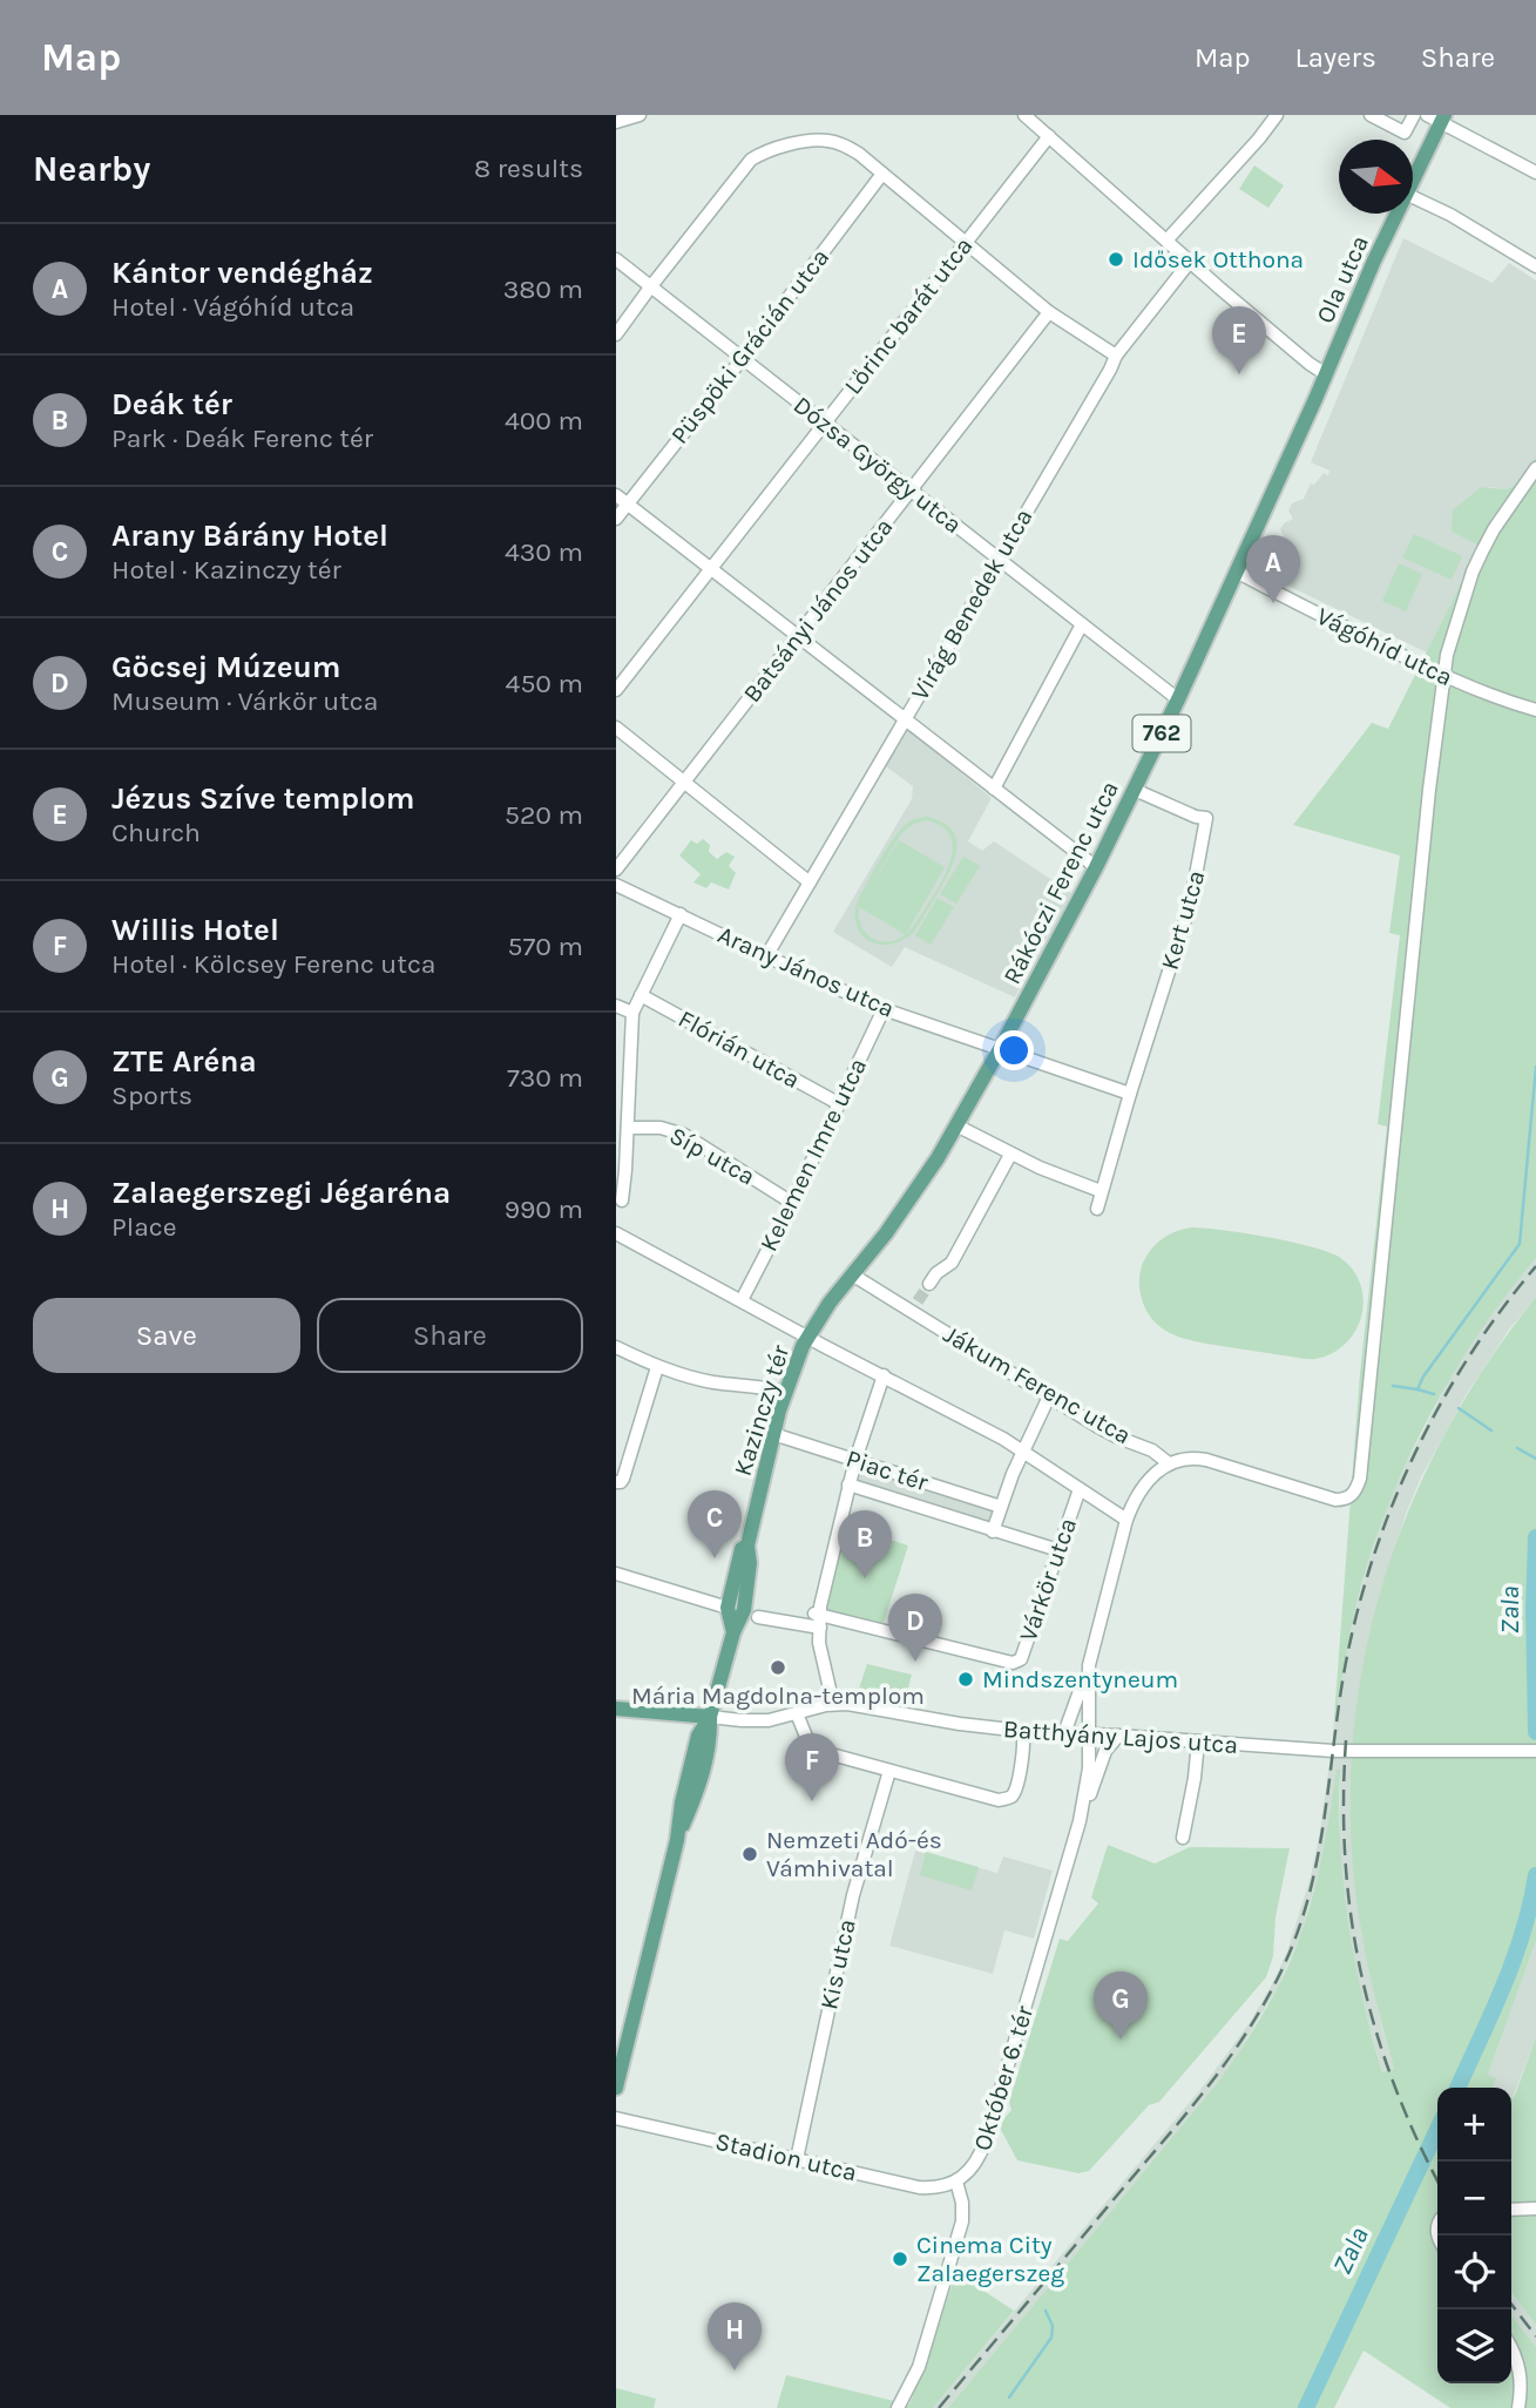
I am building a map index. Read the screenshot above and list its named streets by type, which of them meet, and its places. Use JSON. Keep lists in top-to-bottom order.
{
  "streets": {
    "main road": [
      "Ola utca",
      "762",
      "Rákóczi Ferenc utca",
      "Kazinczy tér"
    ],
    "street": [
      "Lőrinc barát utca",
      "Püspöki Grácián utca",
      "Dózsa György utca",
      "Virág Benedek utca",
      "Batsányi János utca",
      "Vágóhíd utca",
      "Kert utca",
      "Arany János utca",
      "Flórián utca",
      "Kelemen Imre utca",
      "Síp utca",
      "Jákum Ferenc utca",
      "Piac tér",
      "Várkör utca",
      "Batthyány Lajos utca",
      "Kis utca",
      "Október 6. tér",
      "Stadion utca"
    ]
  },
  "crossings": [
    ["Ola utca", "Rákóczi Ferenc utca"],
    ["Lőrinc barát utca", "Dózsa György utca"],
    ["Püspöki Grácián utca", "Dózsa György utca"],
    ["Dózsa György utca", "Virág Benedek utca"],
    ["Dózsa György utca", "Batsányi János utca"],
    ["Dózsa György utca", "Rákóczi Ferenc utca"],
    ["Virág Benedek utca", "Arany János utca"],
    ["Vágóhíd utca", "Rákóczi Ferenc utca"],
    ["762", "Kazinczy tér"],
    ["762", "Batthyány Lajos utca"],
    ["Rákóczi Ferenc utca", "Kert utca"],
    ["Rákóczi Ferenc utca", "Arany János utca"],
    ["Rákóczi Ferenc utca", "Jákum Ferenc utca"],
    ["Rákóczi Ferenc utca", "Kazinczy tér"],
    ["Arany János utca", "Kelemen Imre utca"],
    ["Flórián utca", "Kelemen Imre utca"],
    ["Kelemen Imre utca", "Síp utca"],
    ["Kazinczy tér", "Piac tér"],
    ["Kazinczy tér", "Batthyány Lajos utca"],
    ["Piac tér", "Várkör utca"],
    ["Batthyány Lajos utca", "Október 6. tér"],
    ["Kis utca", "Stadion utca"],
    ["Október 6. tér", "Stadion utca"]
  ],
  "water": ["Zala"],
  "places": [
    "Idősek Otthona",
    "Mária Magdolna-templom",
    "Mindszentyneum",
    "Nemzeti Adó-és Vámhivatal",
    "Cinema City Zalaegerszeg"
  ],
  "north": "right",
  "page": {
    "header": "Map",
    "nav": ["Map", "Layers", "Share"],
    "heading": ["Nearby", "8 results"],
    "list": [
      {
        "mark": "A",
        "name": "Kántor vendégház",
        "note": "Hotel · Vágóhíd utca",
        "value": "380 m"
      },
      {
        "mark": "B",
        "name": "Deák tér",
        "note": "Park · Deák Ferenc tér",
        "value": "400 m"
      },
      {
        "mark": "C",
        "name": "Arany Bárány Hotel",
        "note": "Hotel · Kazinczy tér",
        "value": "430 m"
      },
      {
        "mark": "D",
        "name": "Göcsej Múzeum",
        "note": "Museum · Várkör utca",
        "value": "450 m"
      },
      {
        "mark": "E",
        "name": "Jézus Szíve templom",
        "note": "Church",
        "value": "520 m"
      },
      {
        "mark": "F",
        "name": "Willis Hotel",
        "note": "Hotel · Kölcsey Ferenc utca",
        "value": "570 m"
      },
      {
        "mark": "G",
        "name": "ZTE Aréna",
        "note": "Sports",
        "value": "730 m"
      },
      {
        "mark": "H",
        "name": "Zalaegerszegi Jégaréna",
        "note": "Place",
        "value": "990 m"
      }
    ],
    "pins": [
      "E",
      "A",
      "C",
      "B",
      "D",
      "F",
      "G",
      "H"
    ],
    "buttons": ["Save", "Share"],
    "map_buttons": ["+", "−"]
  }
}
